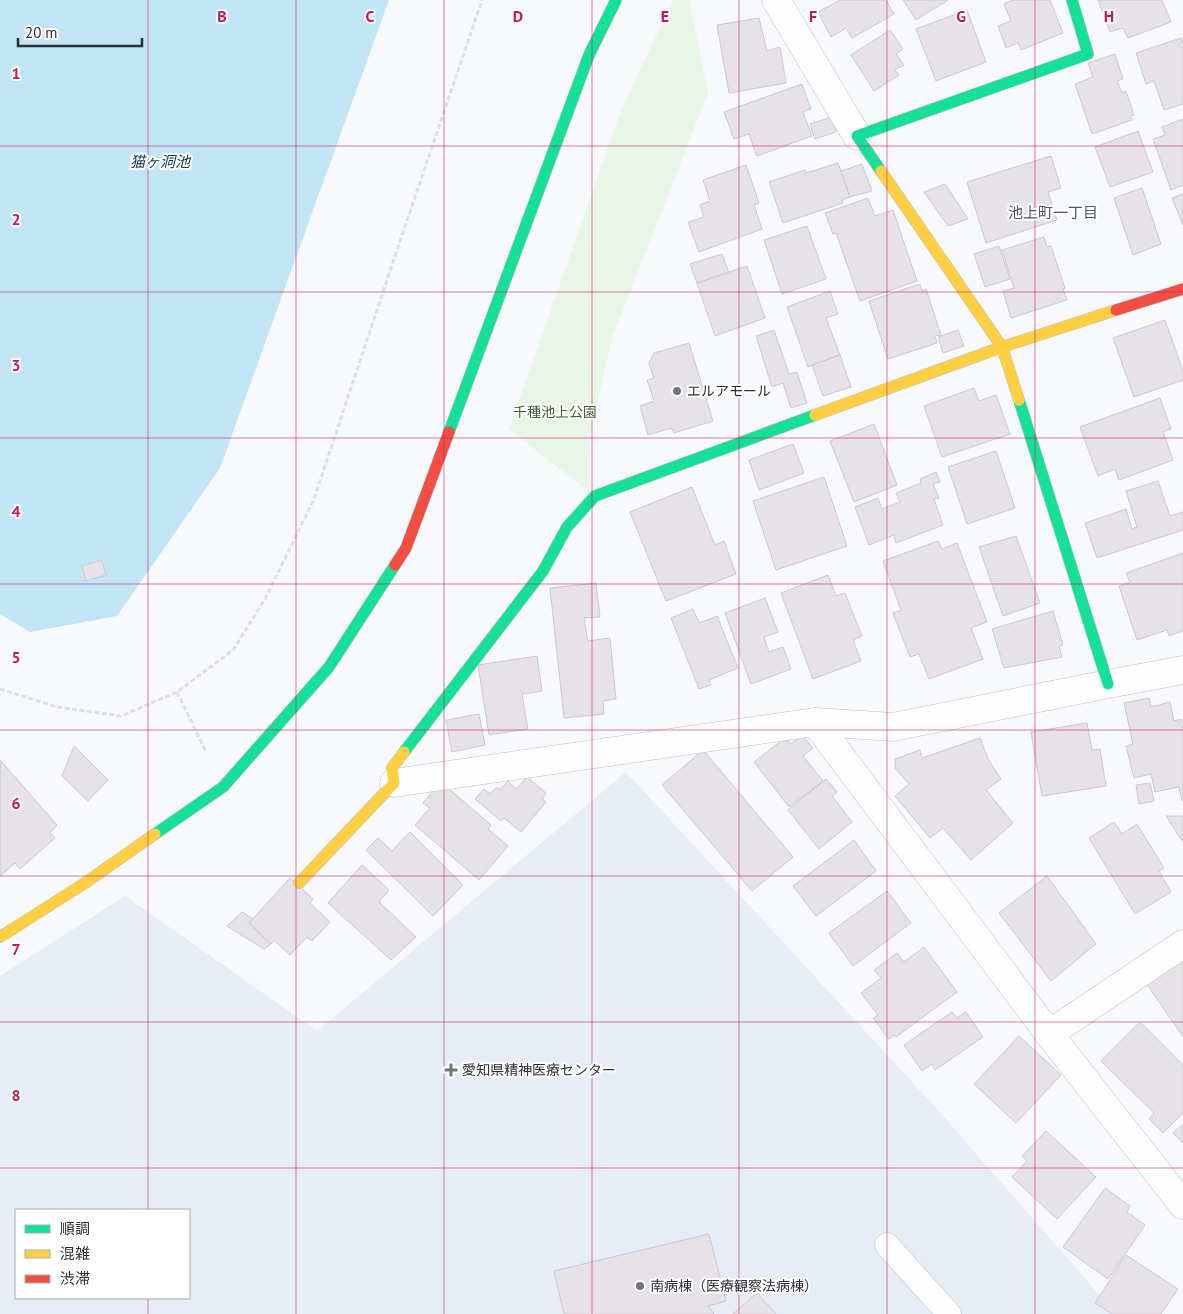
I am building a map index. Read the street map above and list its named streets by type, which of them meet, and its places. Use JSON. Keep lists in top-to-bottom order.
{
  "districts": ["池上町一丁目"],
  "water": ["猫ヶ洞池"],
  "parks": ["千種池上公園"],
  "places": {
    "other": ["エルアモール", "南病棟（医療観察法病棟）"],
    "health": ["愛知県精神医療センター"]
  },
  "legend": ["順調", "混雑", "渋滞"],
  "scale_bar": "20 m",
  "grid": {
    "columns": [
      "B",
      "C",
      "D",
      "E",
      "F",
      "G",
      "H"
    ],
    "rows": [
      "1",
      "2",
      "3",
      "4",
      "5",
      "6",
      "7",
      "8"
    ]
  }
}
